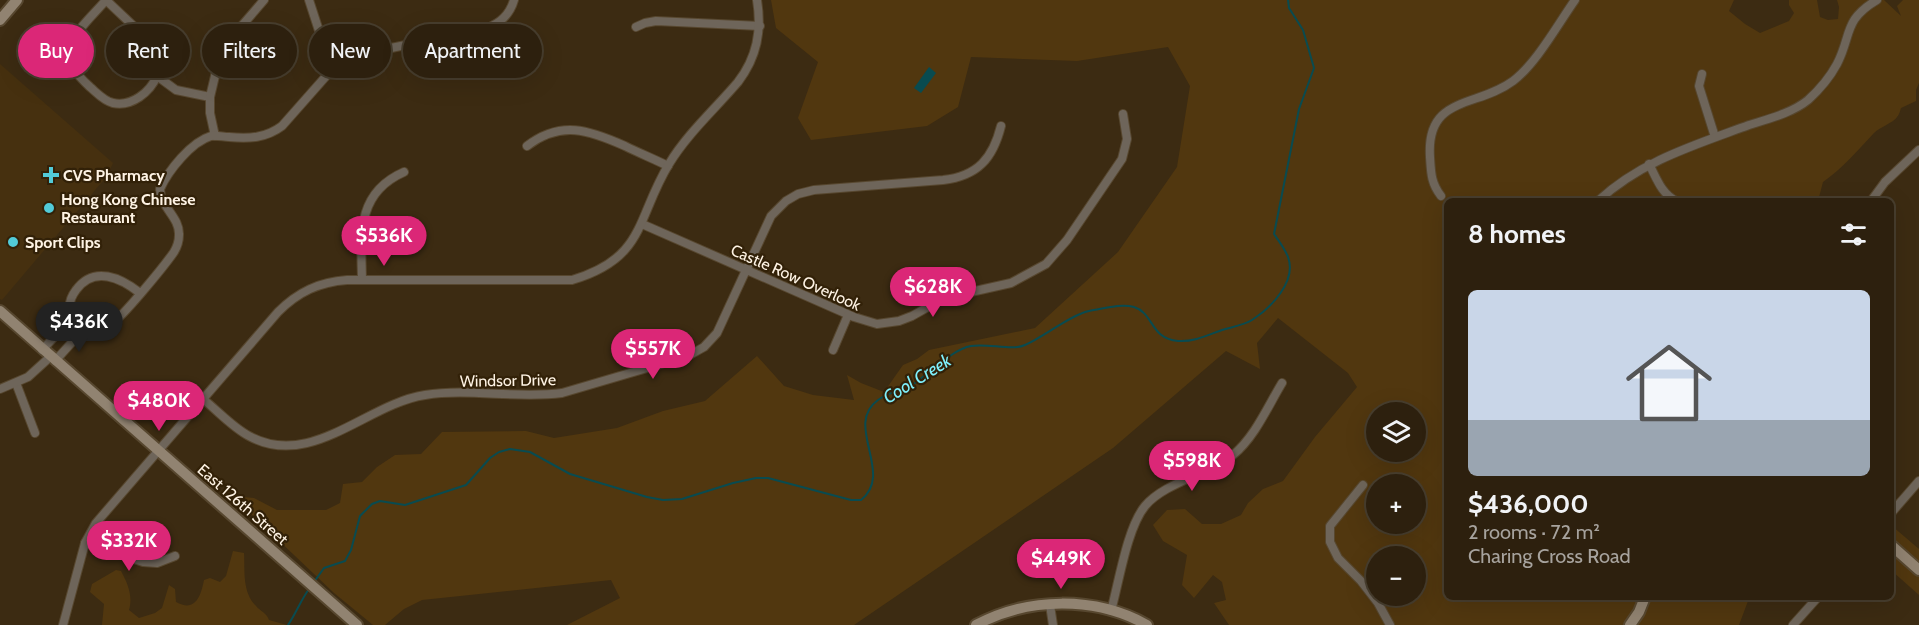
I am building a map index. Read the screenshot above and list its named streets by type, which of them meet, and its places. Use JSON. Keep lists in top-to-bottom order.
{
  "streets": {
    "street": ["Castle Row Overlook", "Windsor Drive", "East 126th Street"]
  },
  "crossings": [
    ["Castle Row Overlook", "Windsor Drive"]
  ],
  "water": ["Cool Creek"],
  "places": {
    "health": ["CVS Pharmacy"],
    "other": ["Hong Kong Chinese Restaurant", "Sport Clips"]
  },
  "page": {
    "chip": [
      "Buy",
      "Rent",
      "Filters",
      "New",
      "Apartment"
    ],
    "heading": "8 homes",
    "price": [
      "$536K",
      "$628K",
      "$436K",
      "$557K",
      "$480K",
      "$598K",
      "$332K",
      "$449K"
    ],
    "list": [
      {
        "name": "$436,000",
        "note": "2 rooms · 72 m² · Charing Cross Road"
      }
    ],
    "map_buttons": ["+", "−"]
  }
}
